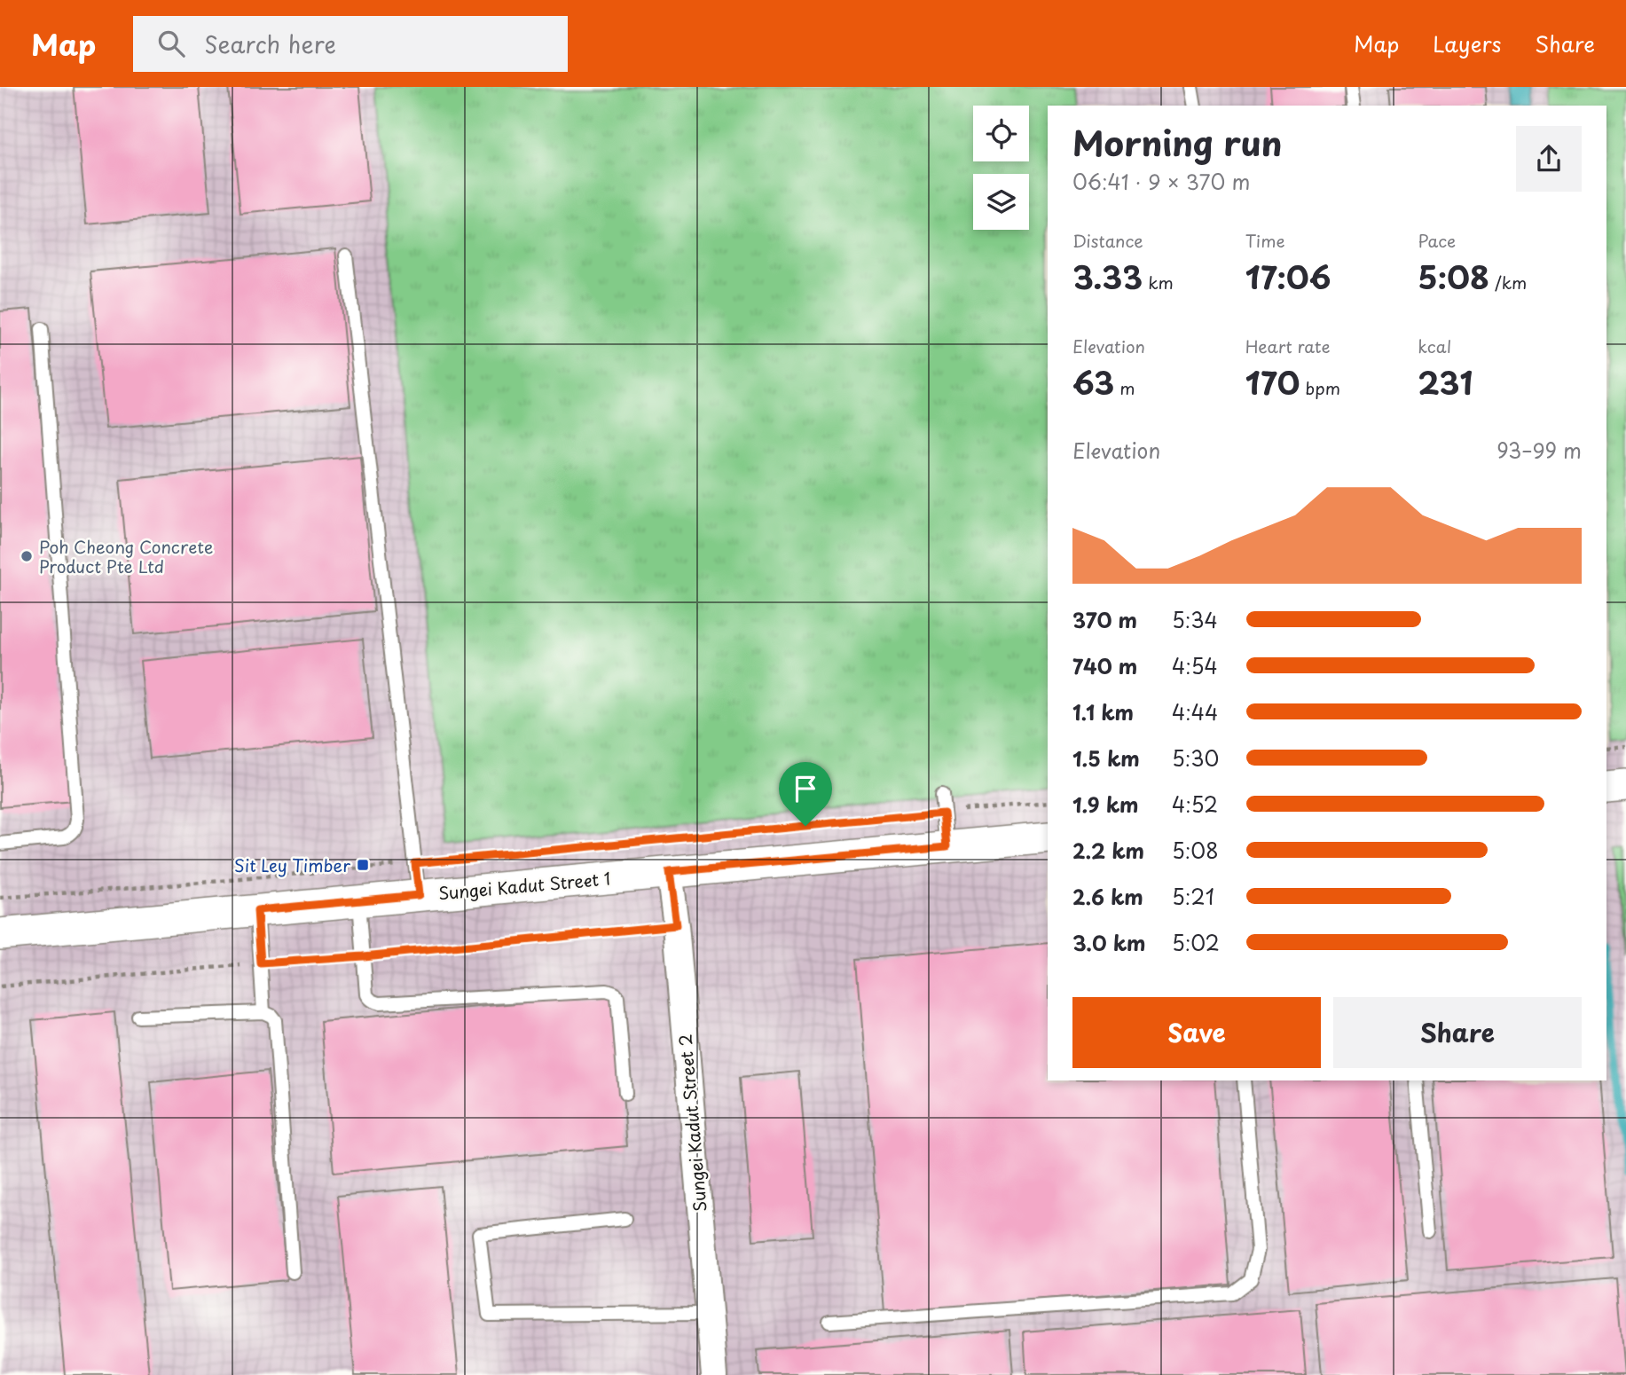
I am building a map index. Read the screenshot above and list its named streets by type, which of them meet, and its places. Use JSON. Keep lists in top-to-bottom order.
{
  "streets": {
    "street": ["Sungei Kadut Street 1", "Sungei Kadut Street 2"]
  },
  "crossings": [
    ["Sungei Kadut Street 1", "Sungei Kadut Street 2"]
  ],
  "places": {
    "other": ["Poh Cheong Concrete Product Pte Ltd"],
    "transit": ["Sit Ley Timber"]
  },
  "page": {
    "header": "Map",
    "search": "Search here",
    "nav": ["Map", "Layers", "Share"],
    "heading": ["Morning run", "06:41 · 9 × 370 m"],
    "stats": [
      ["Distance", "3.33 km"],
      ["Time", "17:06"],
      ["Pace", "5:08 /km"],
      ["Elevation", "63 m"],
      ["Heart rate", "170 bpm"],
      ["kcal", "231"]
    ],
    "chart": ["Elevation", "93–99 m"],
    "list": [
      {
        "name": "370 m",
        "note": "5:34"
      },
      {
        "name": "740 m",
        "note": "4:54"
      },
      {
        "name": "1.1 km",
        "note": "4:44"
      },
      {
        "name": "1.5 km",
        "note": "5:30"
      },
      {
        "name": "1.9 km",
        "note": "4:52"
      },
      {
        "name": "2.2 km",
        "note": "5:08"
      },
      {
        "name": "2.6 km",
        "note": "5:21"
      },
      {
        "name": "3.0 km",
        "note": "5:02"
      }
    ],
    "buttons": ["Save", "Share"]
  }
}
